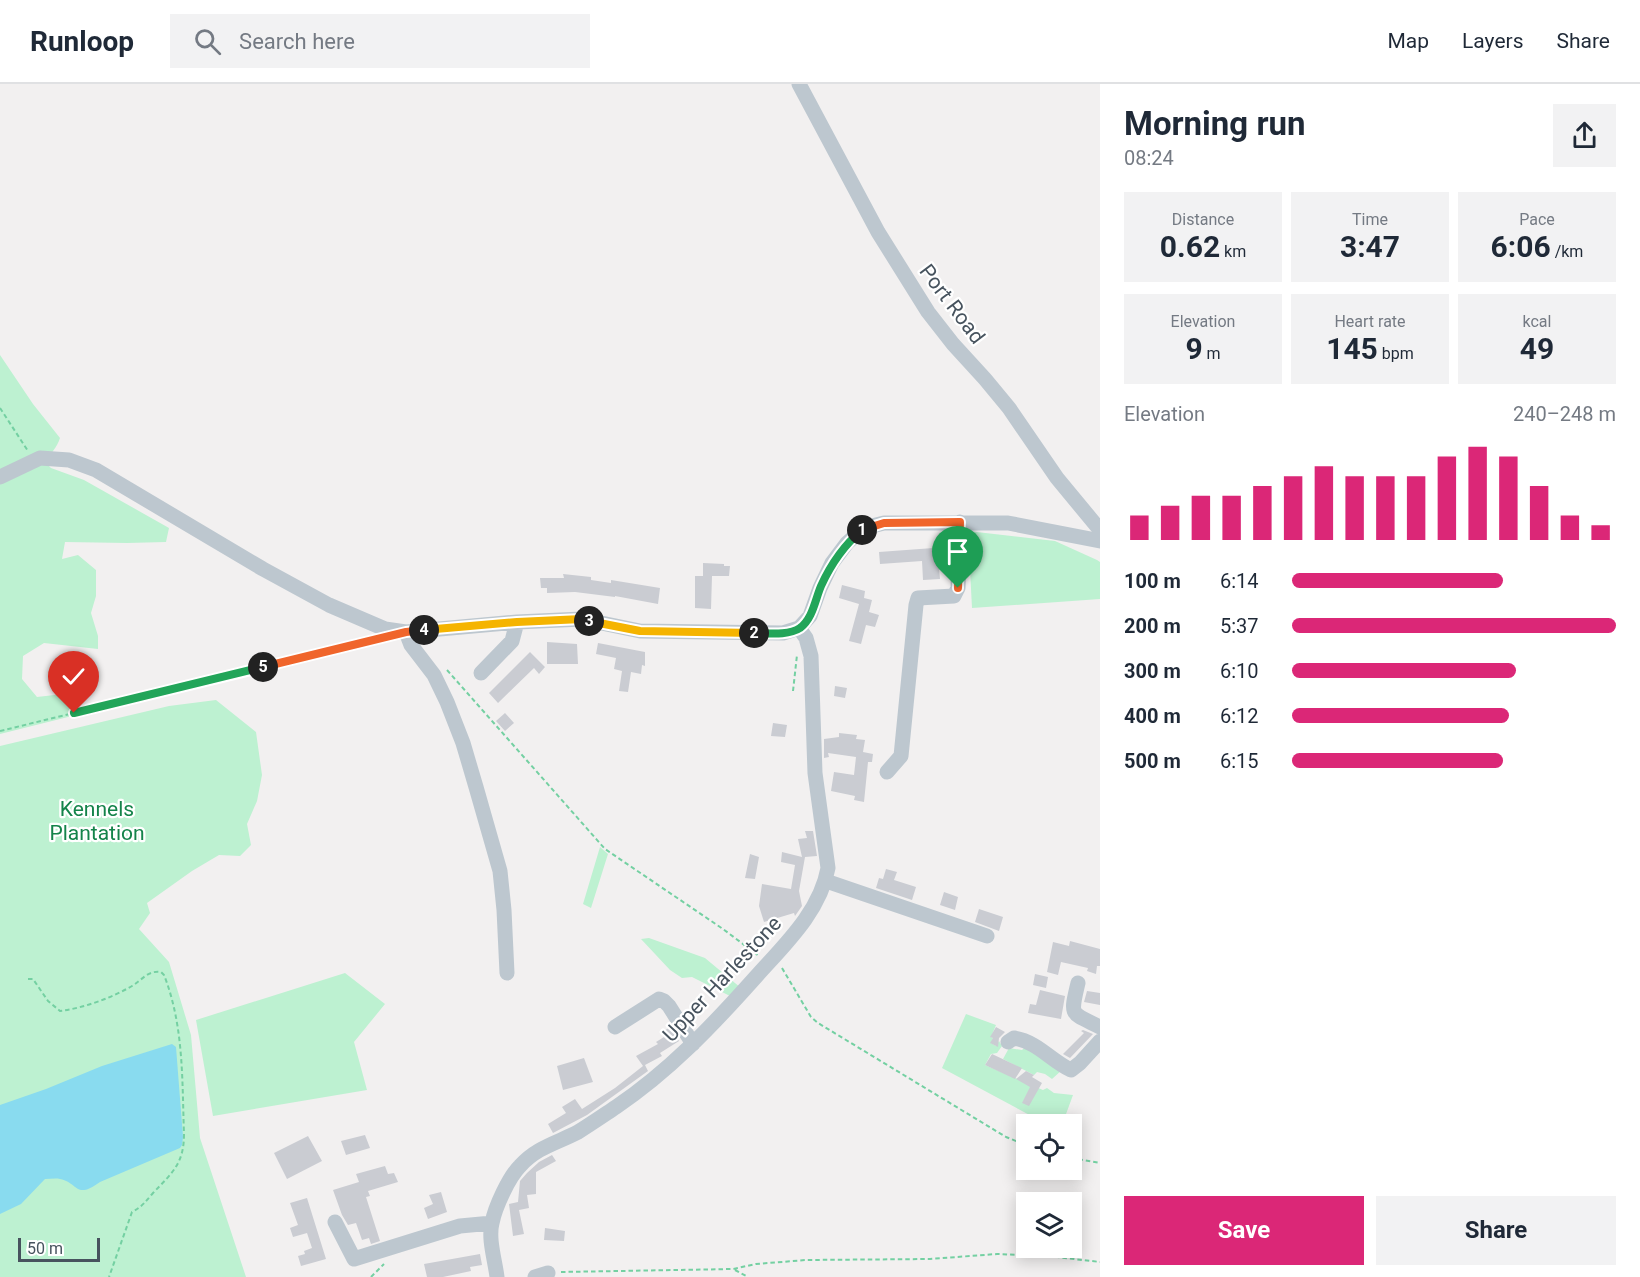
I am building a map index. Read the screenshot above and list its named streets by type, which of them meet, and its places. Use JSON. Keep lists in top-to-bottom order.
{
  "streets": {
    "street": ["Port Road", "Upper Harlestone"]
  },
  "parks": ["Kennels Plantation"],
  "scale_bar": "50 m",
  "page": {
    "header": "Runloop",
    "search": "Search here",
    "nav": ["Map", "Layers", "Share"],
    "heading": ["Morning run", "08:24"],
    "stats": [
      ["Distance", "0.62 km"],
      ["Time", "3:47"],
      ["Pace", "6:06 /km"],
      ["Elevation", "9 m"],
      ["Heart rate", "145 bpm"],
      ["kcal", "49"]
    ],
    "chart": ["Elevation", "240–248 m"],
    "pins": [
      "1",
      "3",
      "4",
      "2",
      "5"
    ],
    "list": [
      {
        "name": "100 m",
        "note": "6:14"
      },
      {
        "name": "200 m",
        "note": "5:37"
      },
      {
        "name": "300 m",
        "note": "6:10"
      },
      {
        "name": "400 m",
        "note": "6:12"
      },
      {
        "name": "500 m",
        "note": "6:15"
      }
    ],
    "buttons": ["Save", "Share"],
    "scale": "50 m"
  }
}
